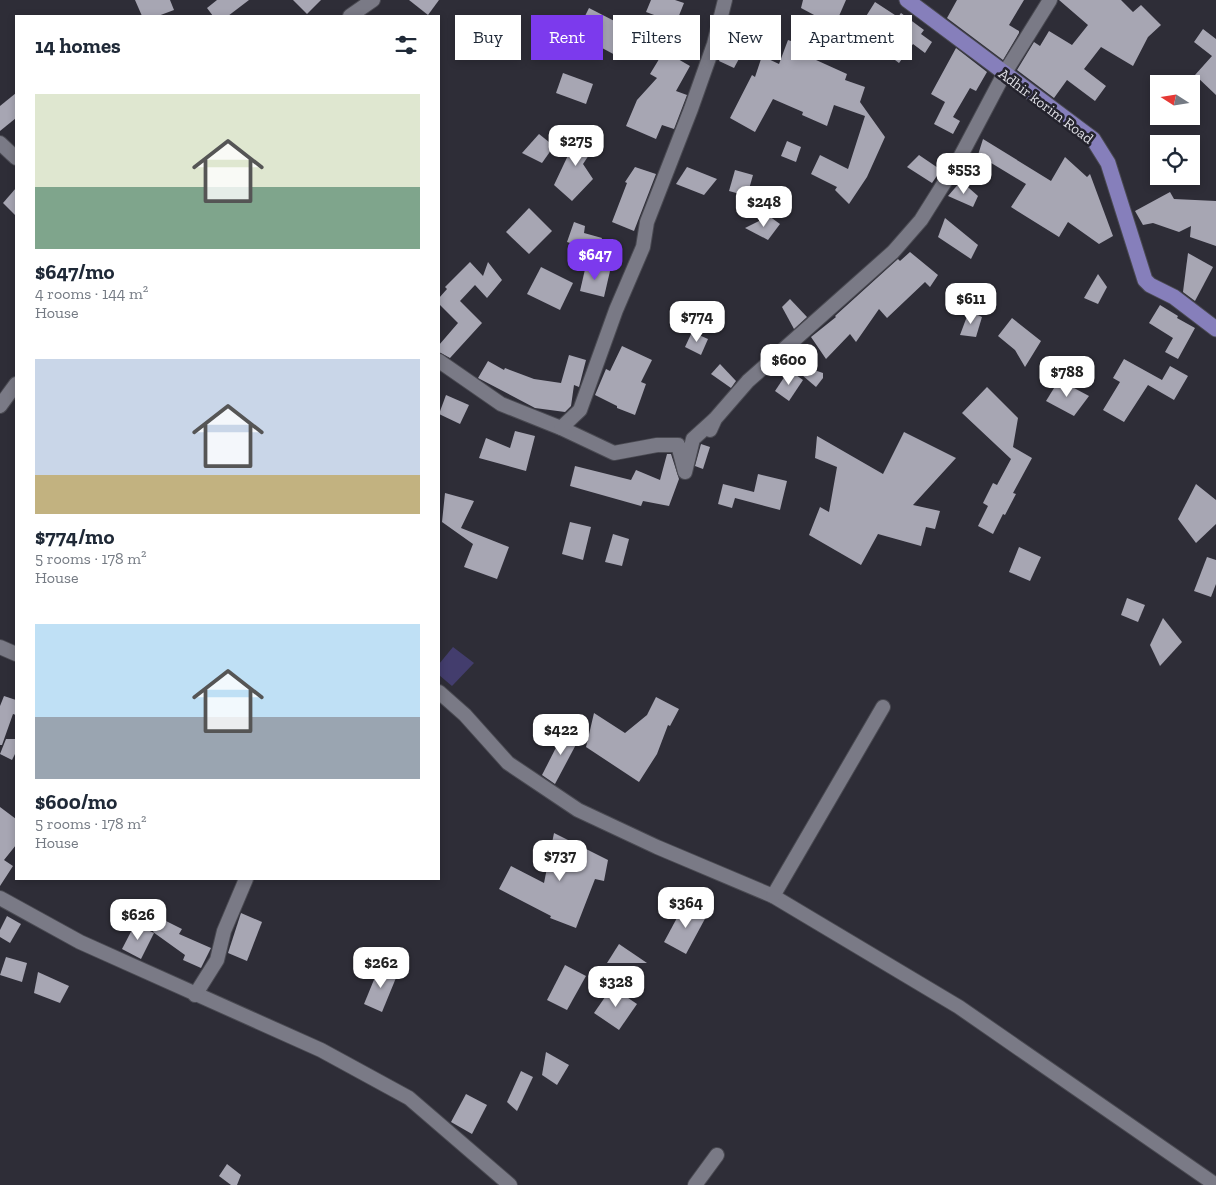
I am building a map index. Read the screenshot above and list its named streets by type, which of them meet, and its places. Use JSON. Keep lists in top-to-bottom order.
{
  "streets": {
    "main road": ["Adhir korim Road"]
  },
  "north": "left",
  "page": {
    "chip": [
      "Buy",
      "Rent",
      "Filters",
      "New",
      "Apartment"
    ],
    "heading": "14 homes",
    "list": [
      {
        "name": "$647/mo",
        "note": "4 rooms · 144 m² · House"
      },
      {
        "name": "$774/mo",
        "note": "5 rooms · 178 m² · House"
      },
      {
        "name": "$600/mo",
        "note": "5 rooms · 178 m² · House"
      }
    ],
    "price": [
      "$275",
      "$553",
      "$248",
      "$647",
      "$611",
      "$774",
      "$600",
      "$788",
      "$422",
      "$737",
      "$364",
      "$626",
      "$262",
      "$328"
    ]
  }
}
